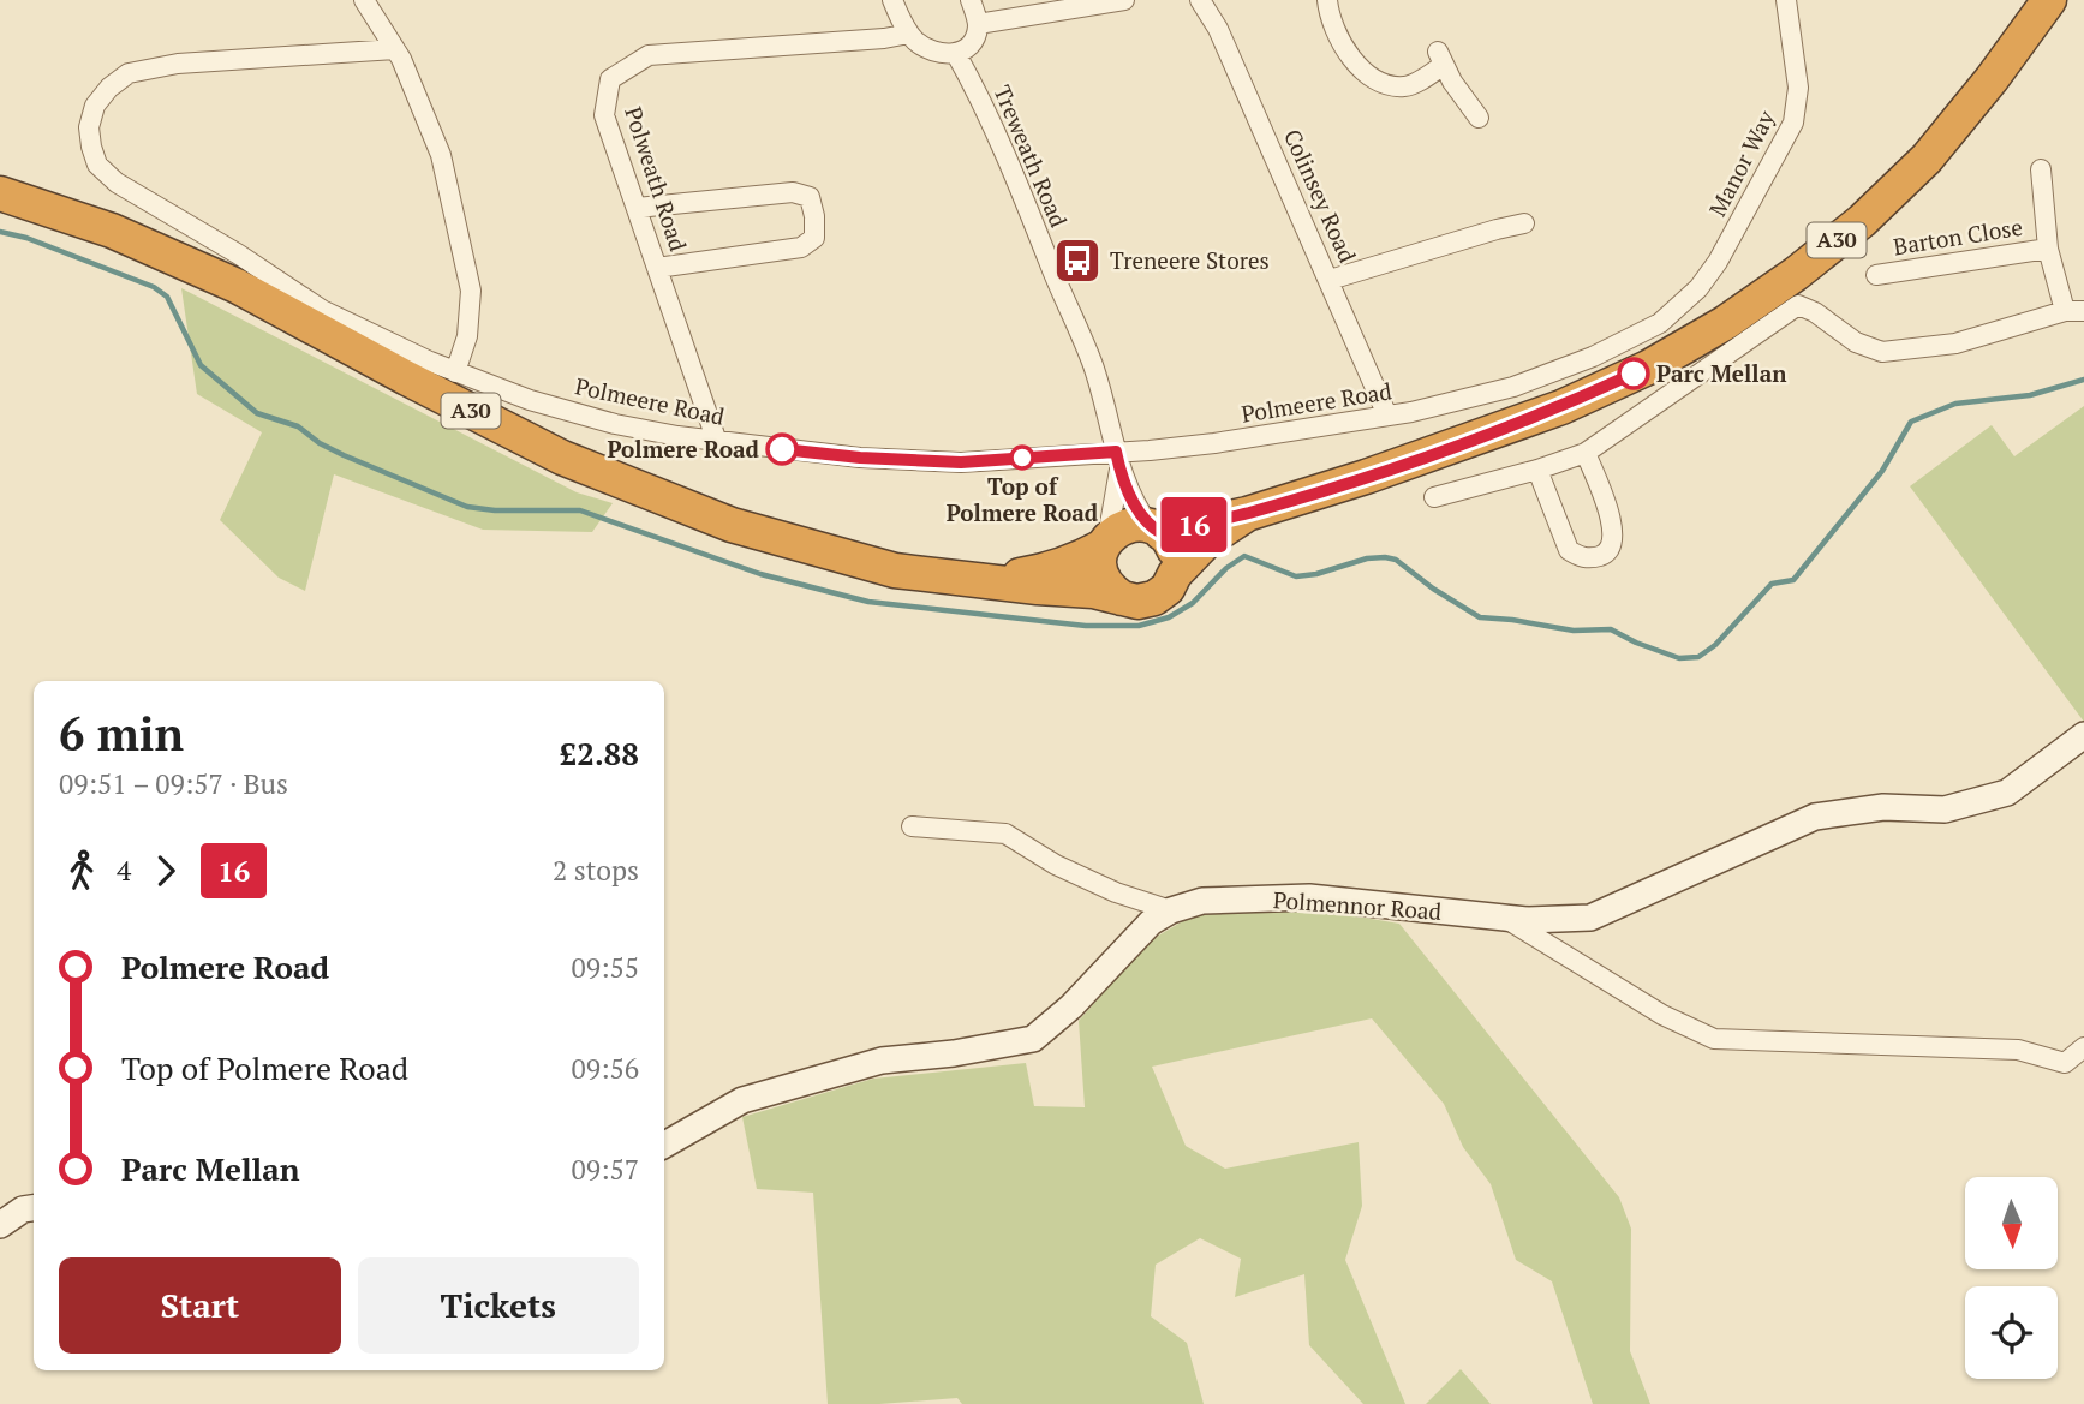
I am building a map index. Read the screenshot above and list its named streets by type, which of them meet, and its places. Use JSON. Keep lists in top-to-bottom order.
{
  "streets": {
    "highway": ["A30"],
    "street": [
      "Treweath Road",
      "Manor Way",
      "Polweath Road",
      "Colinsey Road",
      "Barton Close",
      "Polmeere Road",
      "Polmennor Road"
    ]
  },
  "crossings": [
    ["Treweath Road", "A30"],
    ["Treweath Road", "Polmeere Road"],
    ["Manor Way", "Polmeere Road"],
    ["Polweath Road", "Polmeere Road"],
    ["Colinsey Road", "Polmeere Road"]
  ],
  "places": {
    "bus stop": ["Treneere Stores"],
    "other": ["Parc Mellan", "Polmere Road", "Top of Polmere Road"]
  },
  "lines": ["bus line 16"],
  "north": "bottom",
  "page": {
    "on_map": "16",
    "heading": ["6 min", "09:51 – 09:57 · Bus", "£2.88"],
    "legs": ["4", "16", "2 stops"],
    "list": [
      {
        "name": "Polmere Road",
        "value": "09:55"
      },
      {
        "name": "Top of Polmere Road",
        "value": "09:56"
      },
      {
        "name": "Parc Mellan",
        "value": "09:57"
      }
    ],
    "buttons": ["Start", "Tickets"]
  }
}
